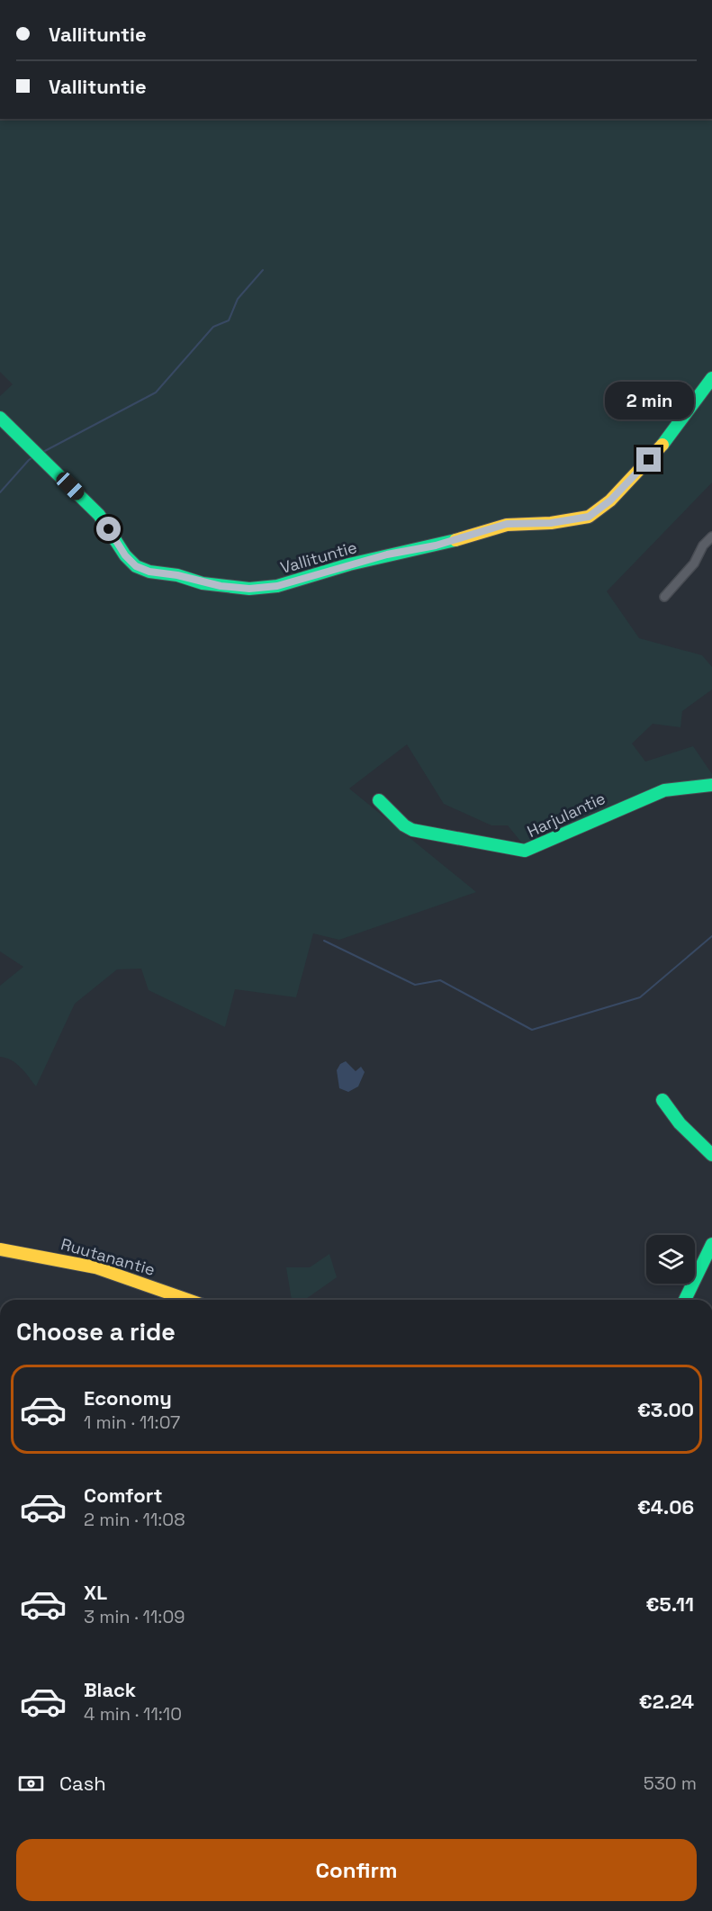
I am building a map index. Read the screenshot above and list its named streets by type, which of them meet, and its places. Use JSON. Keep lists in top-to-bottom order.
{
  "streets": {
    "street": ["Vallituntie", "Harjulantie", "Ruutanantie"]
  },
  "page": {
    "banner": ["Vallituntie", "Vallituntie"],
    "bubble": "2 min",
    "heading": "Choose a ride",
    "list": [
      {
        "name": "Economy",
        "note": "1 min · 11:07",
        "value": "€3.00"
      },
      {
        "name": "Comfort",
        "note": "2 min · 11:08",
        "value": "€4.06"
      },
      {
        "name": "XL",
        "note": "3 min · 11:09",
        "value": "€5.11"
      },
      {
        "name": "Black",
        "note": "4 min · 11:10",
        "value": "€2.24"
      }
    ],
    "pay": ["Cash", "530 m"],
    "buttons": "Confirm"
  }
}
